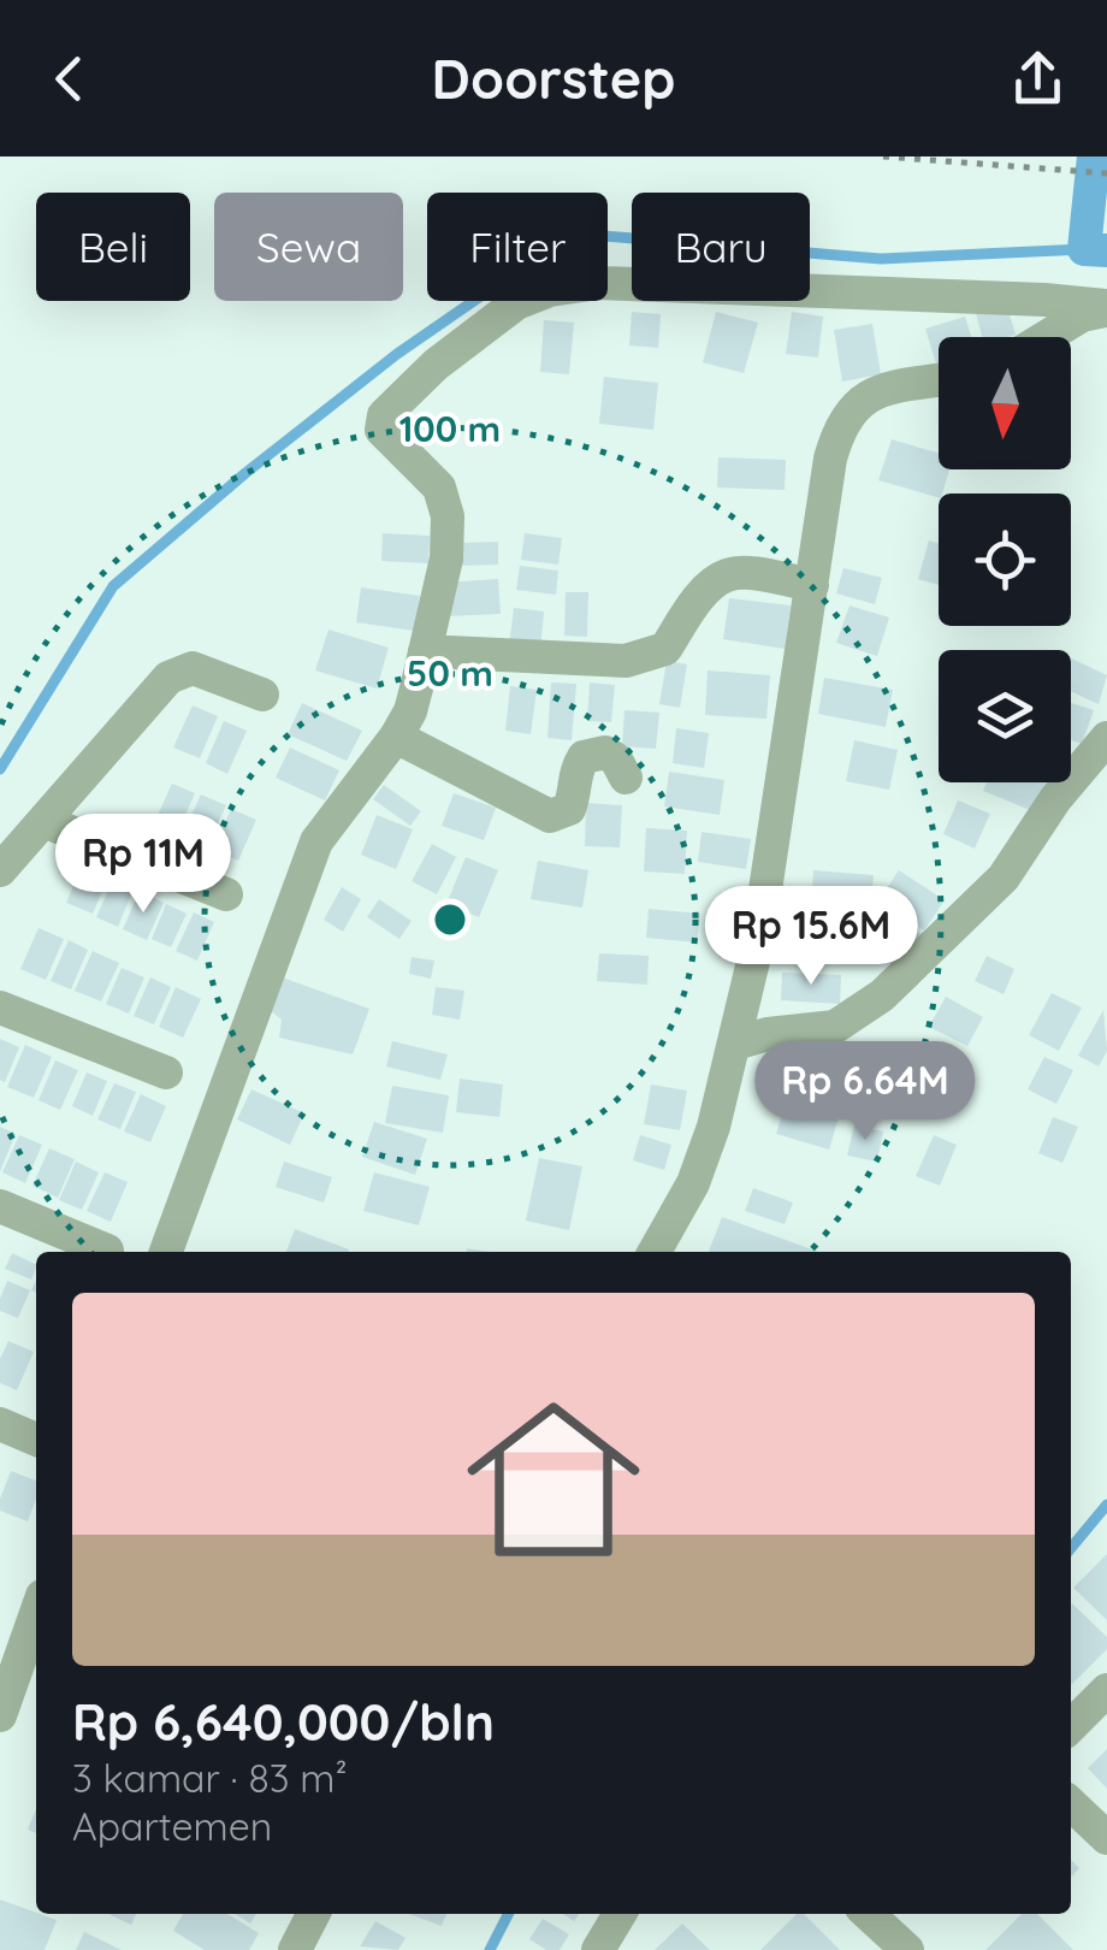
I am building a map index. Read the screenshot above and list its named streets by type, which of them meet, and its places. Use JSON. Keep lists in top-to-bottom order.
{
  "north": "bottom",
  "page": {
    "header": "Doorstep",
    "chip": [
      "Beli",
      "Sewa",
      "Filter",
      "Baru"
    ],
    "price": ["Rp 11M", "Rp 15.6M", "Rp 6.64M"],
    "list": [
      {
        "name": "Rp 6,640,000/bln",
        "note": "3 kamar · 83 m² · Apartemen"
      }
    ]
  },
  "rings": ["100 m", "50 m"]
}
